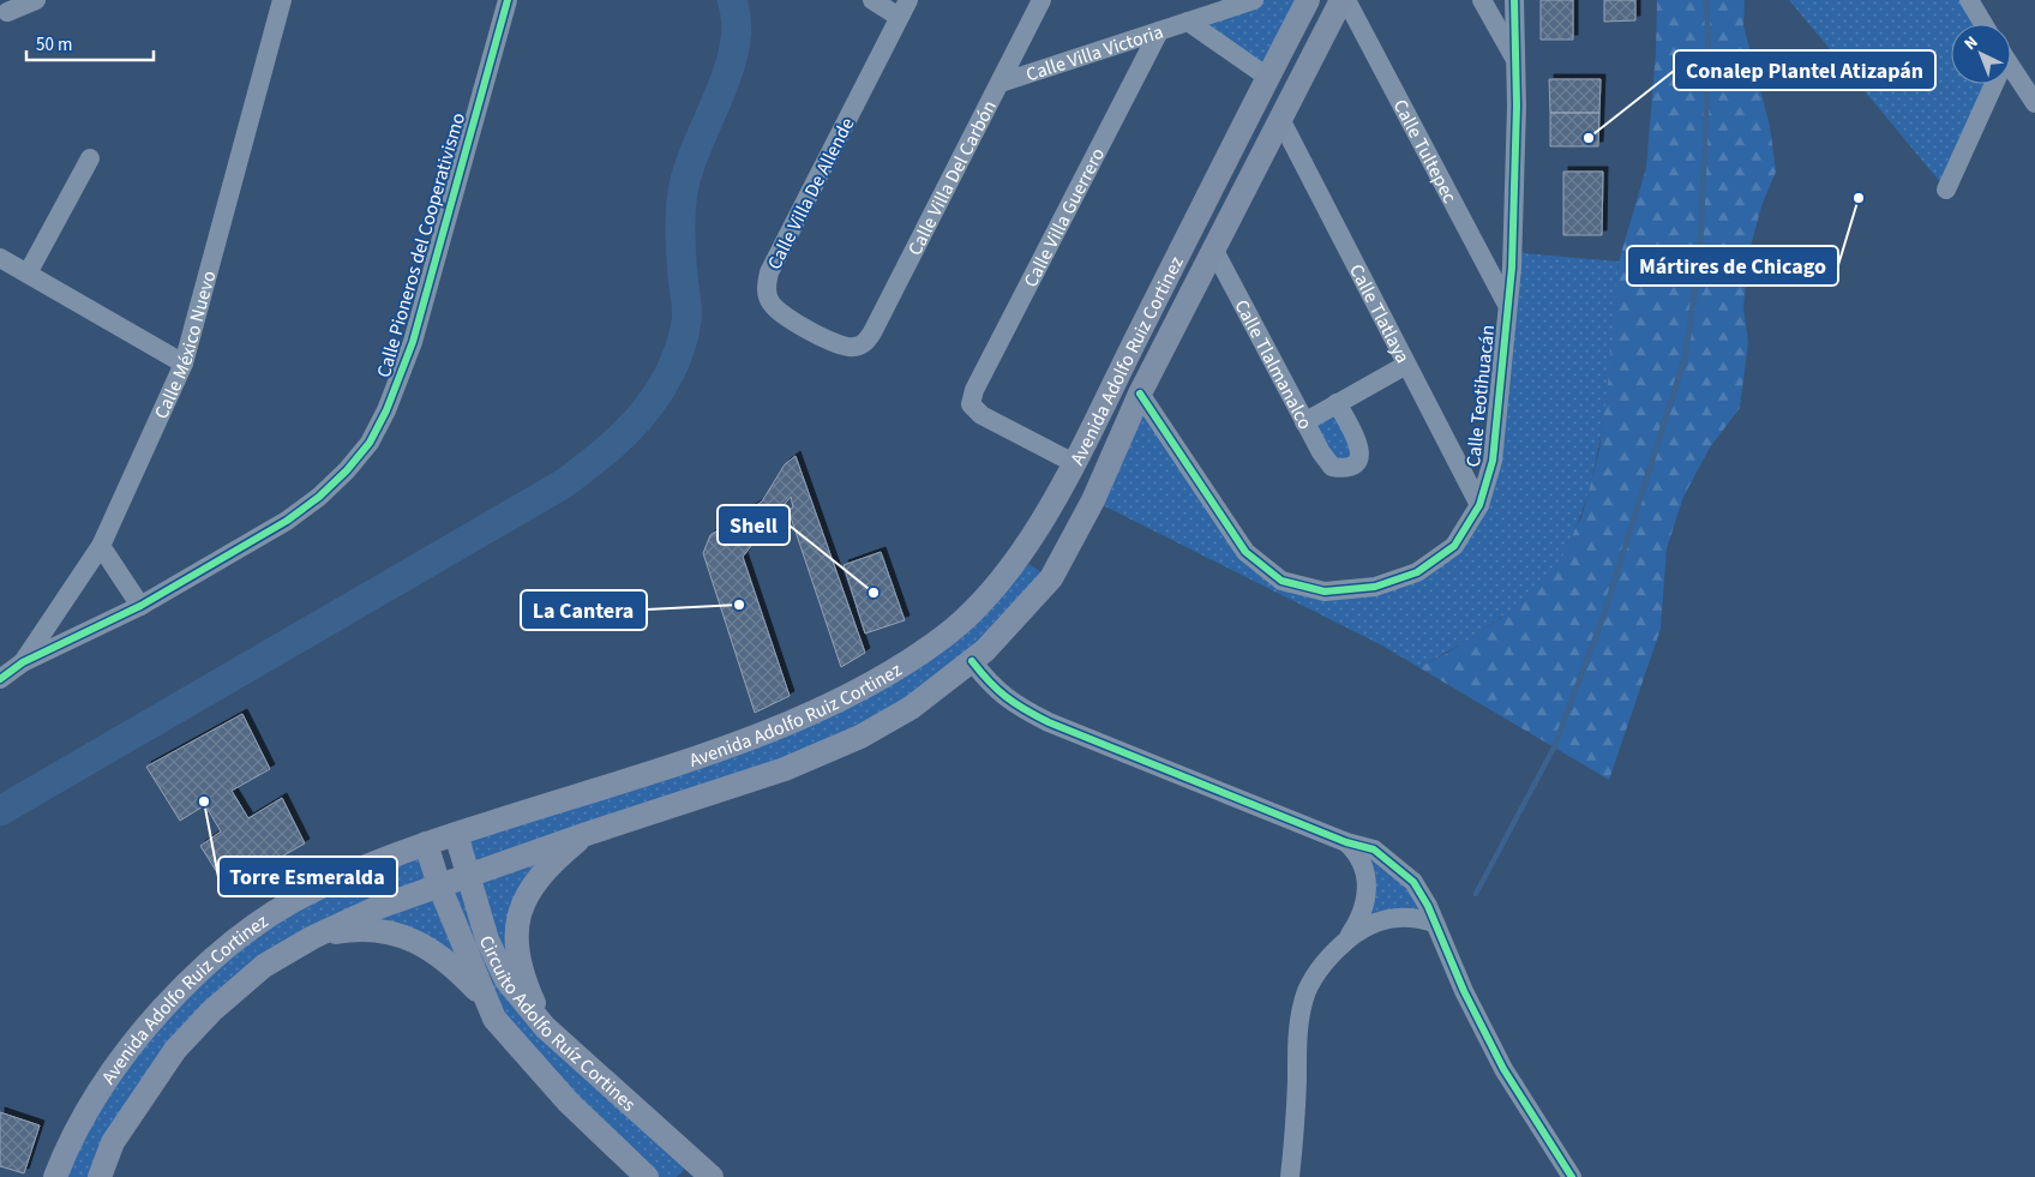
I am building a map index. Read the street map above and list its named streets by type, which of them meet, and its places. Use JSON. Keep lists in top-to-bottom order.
{
  "streets": {
    "main road": ["Avenida Adolfo Ruiz Cortinez", "Circuito Adolfo Ruíz Cortines"],
    "street": [
      "Calle Villa Victoria",
      "Calle Tultepec",
      "Calle Villa Del Carbón",
      "Calle Villa De Allende",
      "Calle Villa Guerrero",
      "Calle Pioneros del Cooperativismo",
      "Calle Tlatlaya",
      "Calle México Nuevo",
      "Calle Tlalmanalco",
      "Calle Teotihuacán"
    ]
  },
  "crossings": [
    ["Calle Villa Victoria", "Calle Villa Del Carbón"],
    ["Calle Villa Victoria", "Calle Villa Guerrero"],
    ["Calle Villa Victoria", "Avenida Adolfo Ruiz Cortinez"],
    ["Calle Tultepec", "Calle Teotihuacán"],
    ["Calle Villa Del Carbón", "Calle Villa De Allende"],
    ["Calle Villa Guerrero", "Avenida Adolfo Ruiz Cortinez"],
    ["Calle Pioneros del Cooperativismo", "Calle México Nuevo"],
    ["Calle Tlatlaya", "Avenida Adolfo Ruiz Cortinez"],
    ["Calle Tlatlaya", "Calle Teotihuacán"],
    ["Avenida Adolfo Ruiz Cortinez", "Calle Tlalmanalco"],
    ["Avenida Adolfo Ruiz Cortinez", "Calle Teotihuacán"],
    ["Avenida Adolfo Ruiz Cortinez", "Circuito Adolfo Ruíz Cortines"]
  ],
  "places": [
    "Conalep Plantel Atizapán",
    "Mártires de Chicago",
    "Shell",
    "La Cantera",
    "Torre Esmeralda"
  ],
  "scale_bar": "50 m",
  "north": "top left"
}
